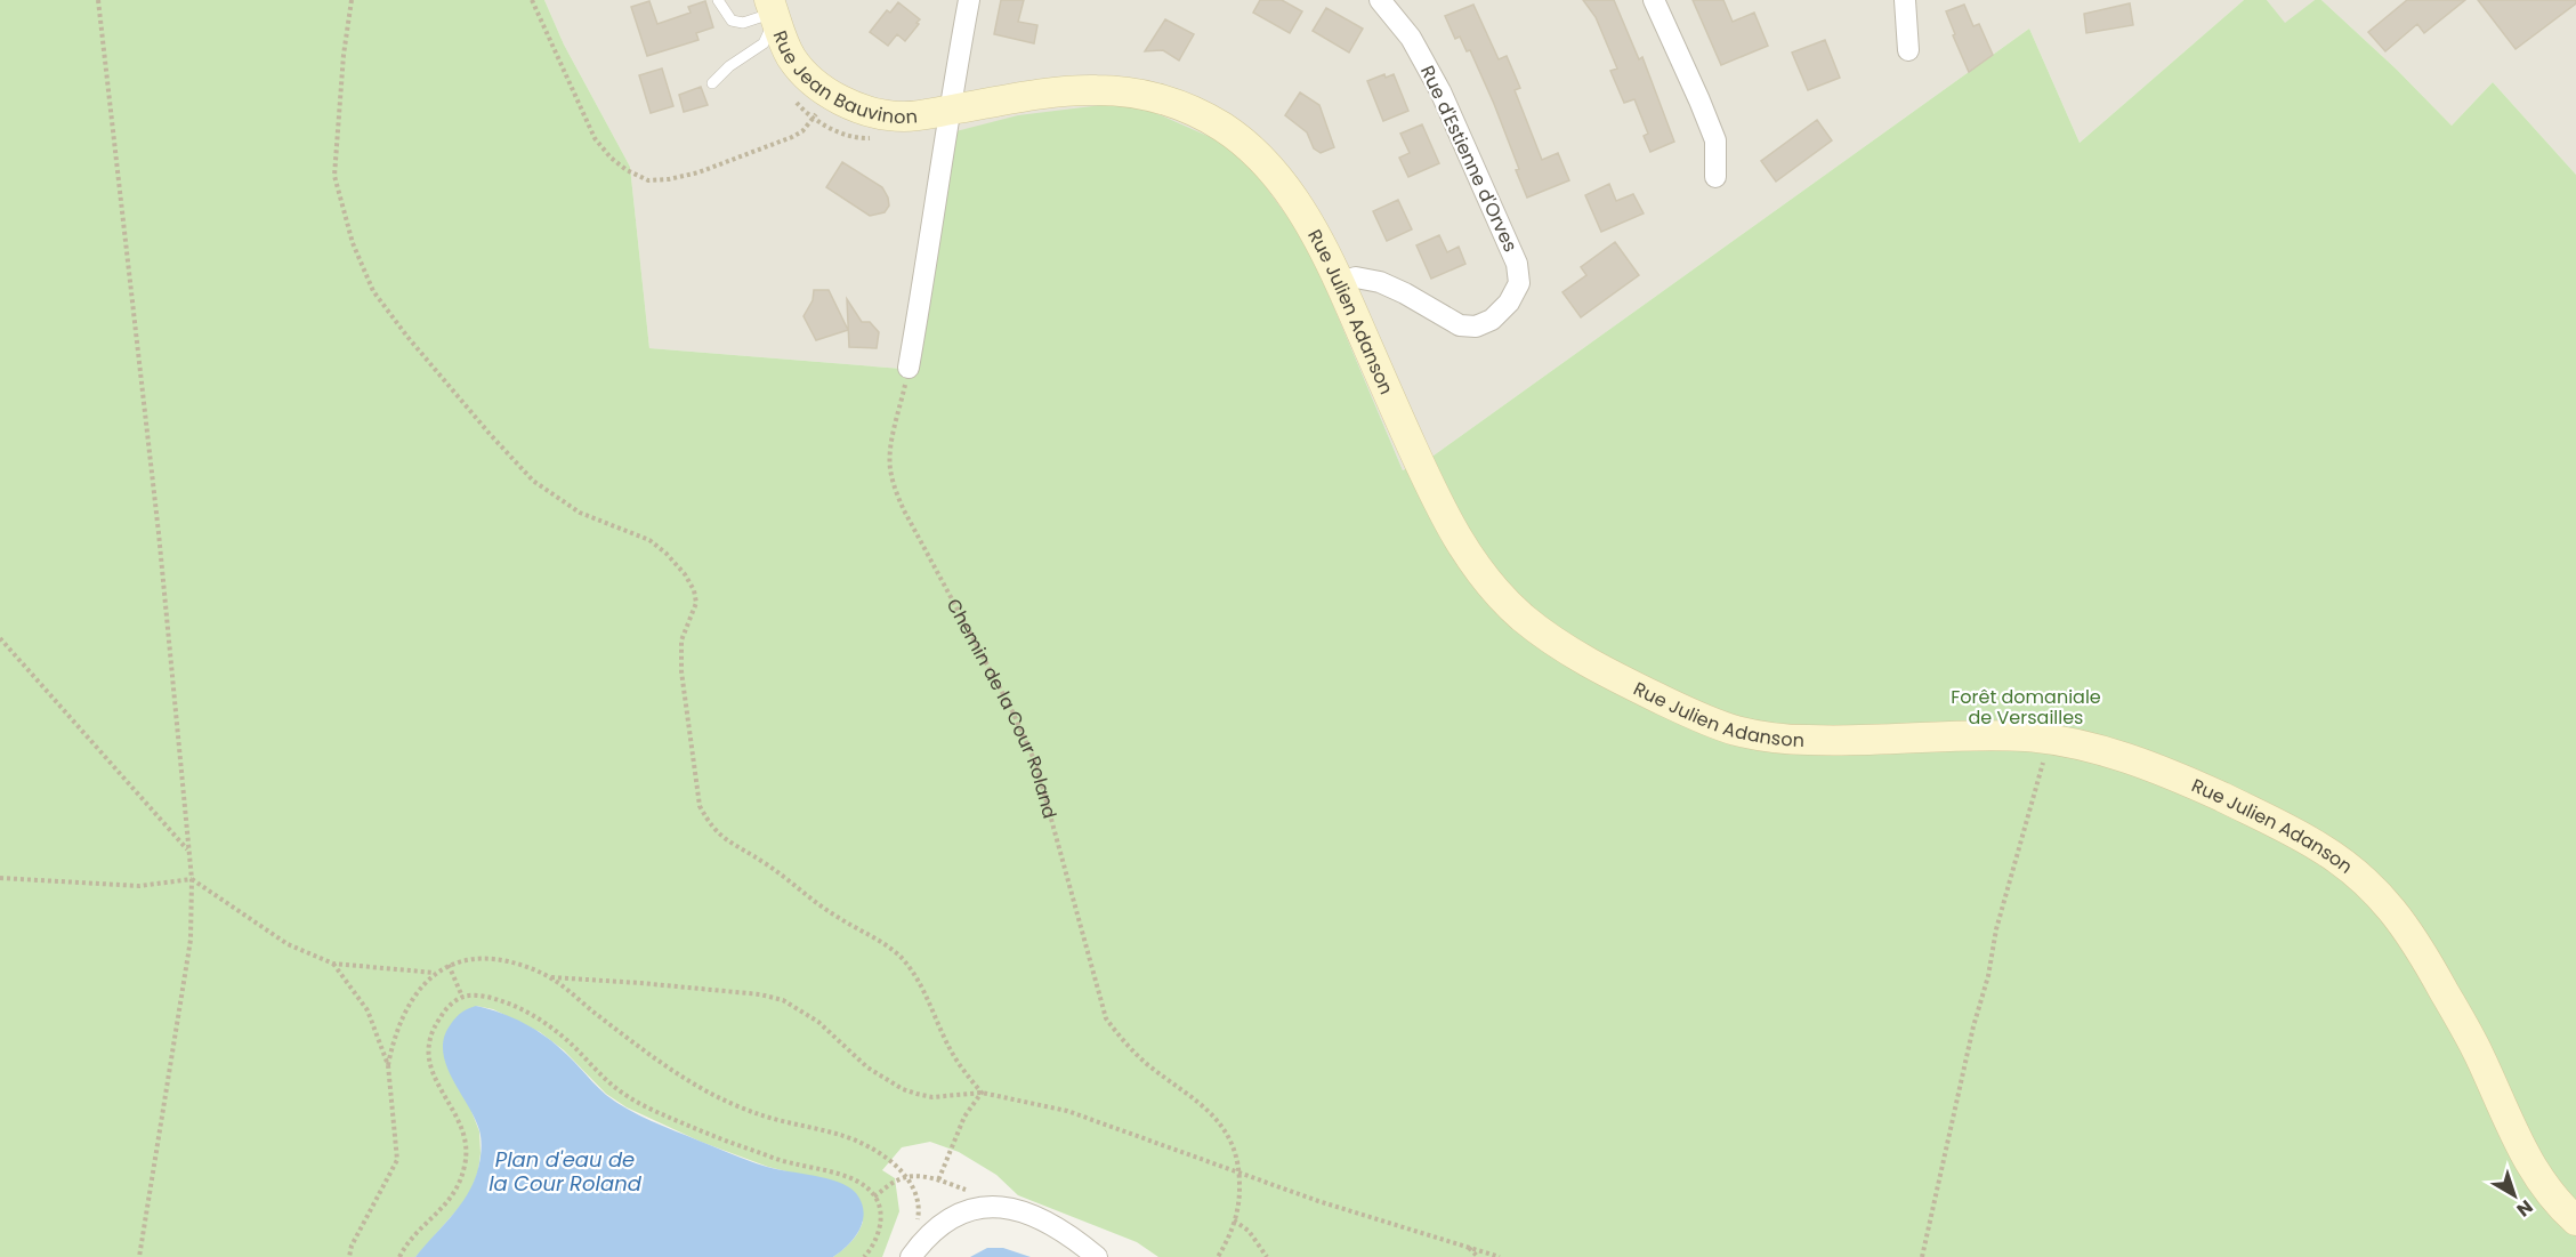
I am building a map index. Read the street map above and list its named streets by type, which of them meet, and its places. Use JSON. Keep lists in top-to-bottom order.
{
  "streets": {
    "main road": ["Rue Jean Bauvinon", "Rue Julien Adanson"],
    "street": ["Rue d'Estienne d'Orves"],
    "path": ["Chemin de la Cour Roland"]
  },
  "crossings": [
    ["Rue Jean Bauvinon", "Rue Julien Adanson"],
    ["Rue d'Estienne d'Orves", "Rue Julien Adanson"]
  ],
  "water": ["Plan d'eau de la Cour Roland"],
  "parks": ["Forêt domaniale de Versailles"],
  "north": "bottom right"
}
